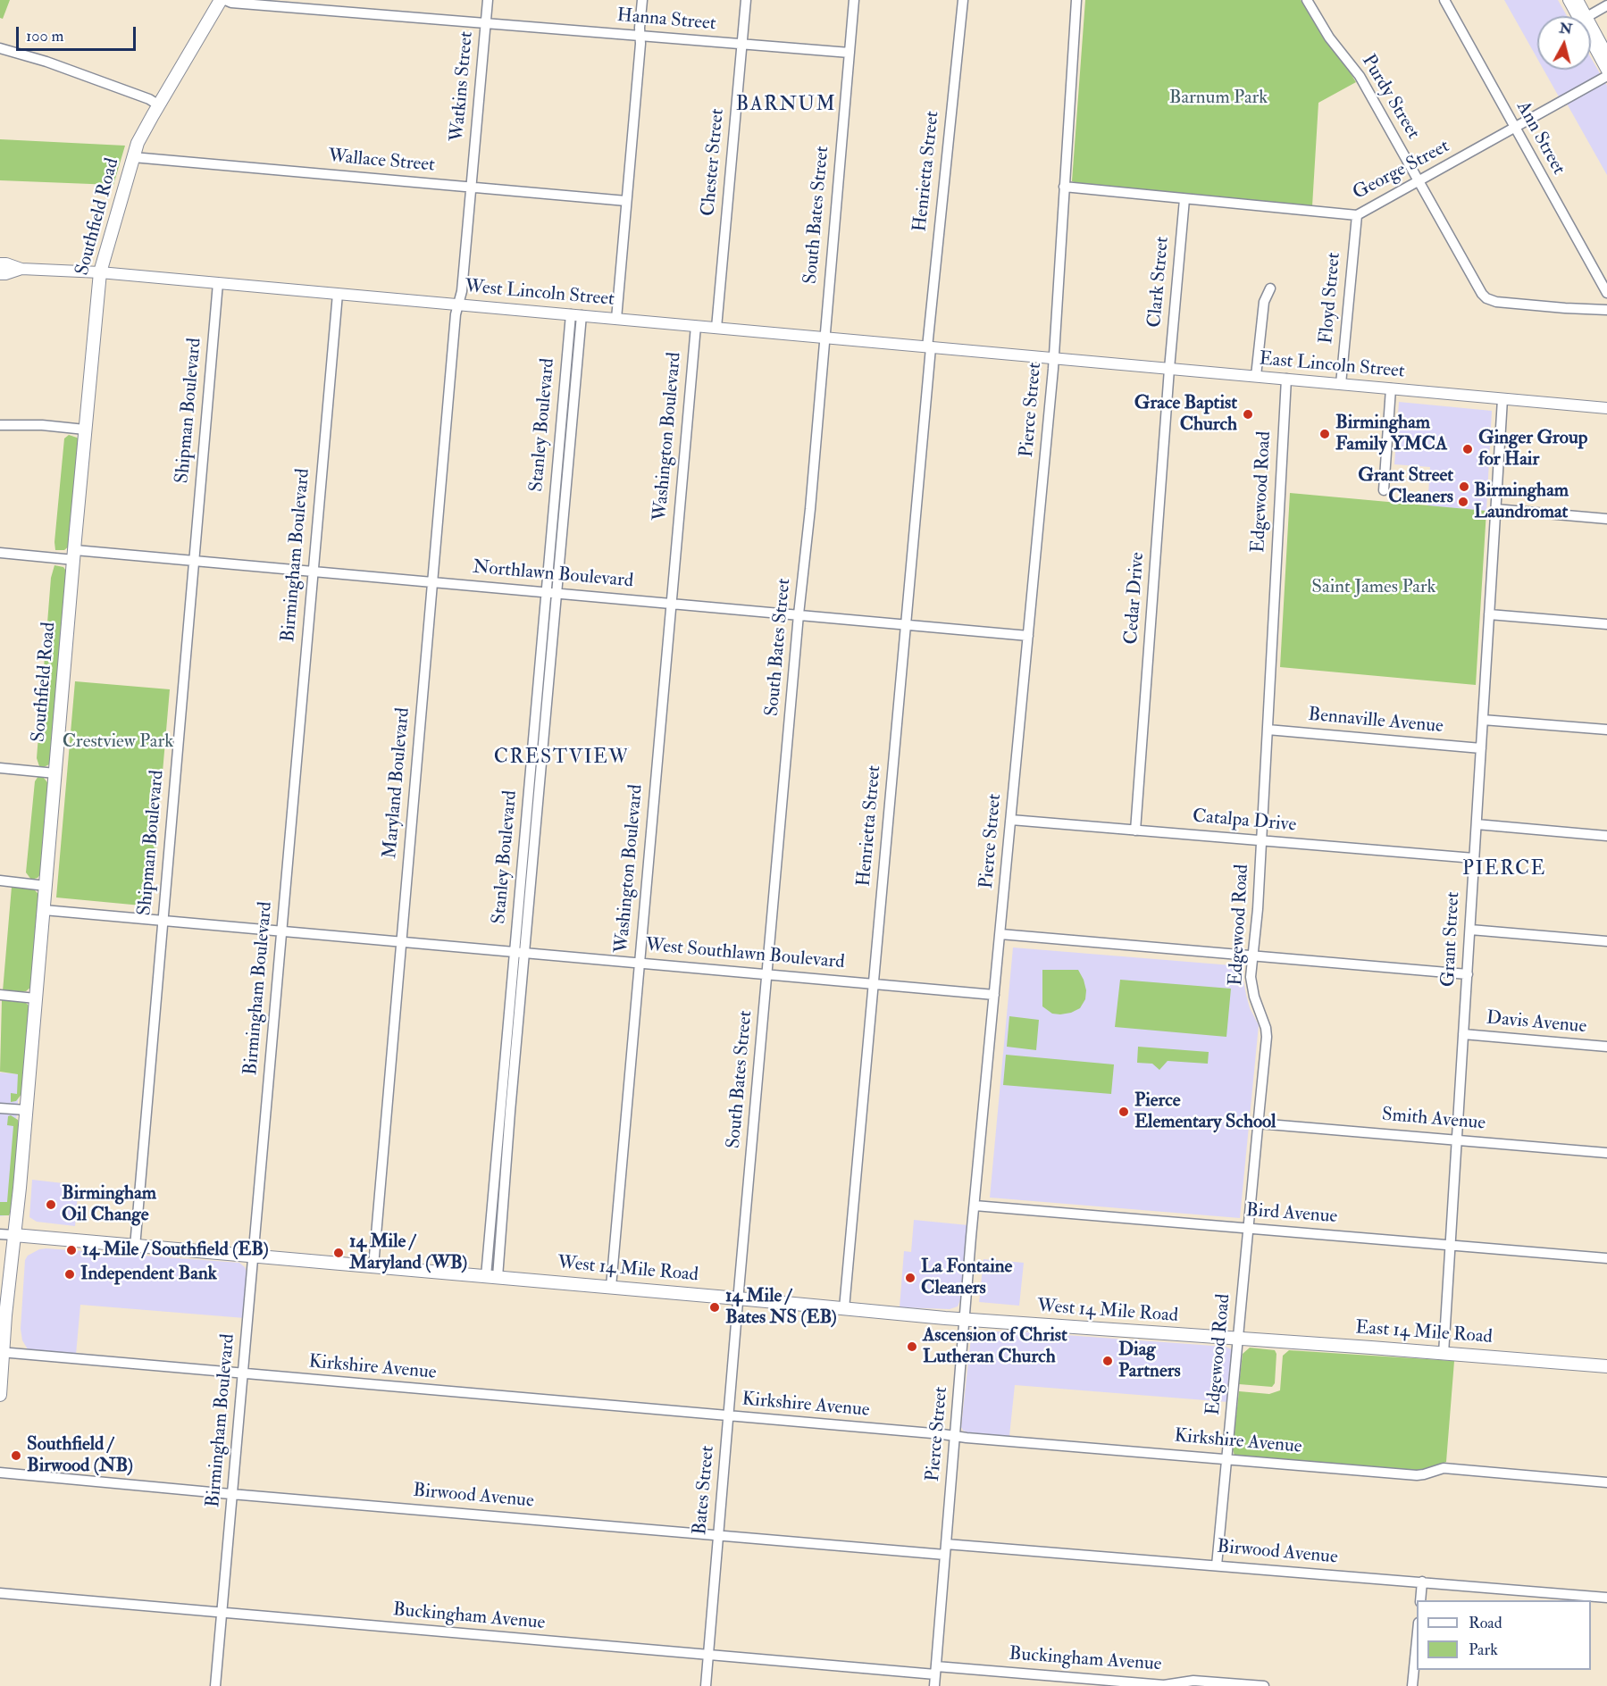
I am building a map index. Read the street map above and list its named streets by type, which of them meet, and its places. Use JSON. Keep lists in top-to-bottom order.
{
  "streets": {
    "main road": ["Southfield Road", "West 14 Mile Road", "East 14 Mile Road"],
    "street": [
      "Hanna Street",
      "Watkins Street",
      "Purdy Street",
      "Ann Street",
      "Wallace Street",
      "Chester Street",
      "George Street",
      "Henrietta Street",
      "South Bates Street",
      "Clark Street",
      "West Lincoln Street",
      "Floyd Street",
      "East Lincoln Street",
      "Pierce Street",
      "Shipman Boulevard",
      "Stanley Boulevard",
      "Washington Boulevard",
      "Edgewood Road",
      "Birmingham Boulevard",
      "Northlawn Boulevard",
      "Cedar Drive",
      "Bennaville Avenue",
      "Maryland Boulevard",
      "Catalpa Drive",
      "Grant Street",
      "West Southlawn Boulevard",
      "Davis Avenue",
      "Smith Avenue",
      "Bird Avenue",
      "Kirkshire Avenue",
      "Bates Street",
      "Birwood Avenue",
      "Buckingham Avenue"
    ]
  },
  "crossings": [
    ["Hanna Street", "Watkins Street"],
    ["Hanna Street", "Chester Street"],
    ["Hanna Street", "South Bates Street"],
    ["Hanna Street", "Southfield Road"],
    ["Watkins Street", "Wallace Street"],
    ["Watkins Street", "West Lincoln Street"],
    ["Watkins Street", "Maryland Boulevard"],
    ["Purdy Street", "George Street"],
    ["Ann Street", "George Street"],
    ["Wallace Street", "Southfield Road"],
    ["Chester Street", "West Lincoln Street"],
    ["George Street", "Clark Street"],
    ["George Street", "Floyd Street"],
    ["George Street", "Pierce Street"],
    ["Henrietta Street", "West Lincoln Street"],
    ["Henrietta Street", "Northlawn Boulevard"],
    ["Henrietta Street", "West Southlawn Boulevard"],
    ["Henrietta Street", "West 14 Mile Road"],
    ["South Bates Street", "West Lincoln Street"],
    ["South Bates Street", "Northlawn Boulevard"],
    ["South Bates Street", "West Southlawn Boulevard"],
    ["South Bates Street", "West 14 Mile Road"],
    ["South Bates Street", "Bates Street"],
    ["Southfield Road", "West Lincoln Street"],
    ["Southfield Road", "Northlawn Boulevard"],
    ["Southfield Road", "West Southlawn Boulevard"],
    ["Southfield Road", "West 14 Mile Road"],
    ["Southfield Road", "Kirkshire Avenue"],
    ["Clark Street", "East Lincoln Street"],
    ["Clark Street", "Cedar Drive"],
    ["West Lincoln Street", "East Lincoln Street"],
    ["West Lincoln Street", "Pierce Street"],
    ["West Lincoln Street", "Shipman Boulevard"],
    ["West Lincoln Street", "Stanley Boulevard"],
    ["West Lincoln Street", "Washington Boulevard"],
    ["West Lincoln Street", "Birmingham Boulevard"],
    ["West Lincoln Street", "Maryland Boulevard"],
    ["Floyd Street", "East Lincoln Street"],
    ["East Lincoln Street", "Pierce Street"],
    ["East Lincoln Street", "Edgewood Road"],
    ["East Lincoln Street", "Cedar Drive"],
    ["East Lincoln Street", "Grant Street"],
    ["Pierce Street", "Northlawn Boulevard"],
    ["Pierce Street", "Catalpa Drive"],
    ["Pierce Street", "West Southlawn Boulevard"],
    ["Pierce Street", "Bird Avenue"],
    ["Pierce Street", "West 14 Mile Road"],
    ["Pierce Street", "Kirkshire Avenue"],
    ["Pierce Street", "Birwood Avenue"],
    ["Pierce Street", "Buckingham Avenue"],
    ["Shipman Boulevard", "Northlawn Boulevard"],
    ["Shipman Boulevard", "West Southlawn Boulevard"],
    ["Shipman Boulevard", "West 14 Mile Road"],
    ["Stanley Boulevard", "Northlawn Boulevard"],
    ["Stanley Boulevard", "West Southlawn Boulevard"],
    ["Stanley Boulevard", "West 14 Mile Road"],
    ["Washington Boulevard", "Northlawn Boulevard"],
    ["Washington Boulevard", "West Southlawn Boulevard"],
    ["Washington Boulevard", "West 14 Mile Road"],
    ["Edgewood Road", "Bennaville Avenue"],
    ["Edgewood Road", "Catalpa Drive"],
    ["Edgewood Road", "Smith Avenue"],
    ["Edgewood Road", "Bird Avenue"],
    ["Edgewood Road", "West 14 Mile Road"],
    ["Edgewood Road", "East 14 Mile Road"],
    ["Edgewood Road", "Kirkshire Avenue"],
    ["Edgewood Road", "Birwood Avenue"],
    ["Birmingham Boulevard", "Northlawn Boulevard"],
    ["Birmingham Boulevard", "West Southlawn Boulevard"],
    ["Birmingham Boulevard", "West 14 Mile Road"],
    ["Birmingham Boulevard", "Kirkshire Avenue"],
    ["Birmingham Boulevard", "Birwood Avenue"],
    ["Birmingham Boulevard", "Buckingham Avenue"],
    ["Northlawn Boulevard", "Maryland Boulevard"],
    ["Cedar Drive", "Catalpa Drive"],
    ["Bennaville Avenue", "Grant Street"],
    ["Maryland Boulevard", "West Southlawn Boulevard"],
    ["Maryland Boulevard", "West 14 Mile Road"],
    ["Catalpa Drive", "Grant Street"],
    ["Grant Street", "Davis Avenue"],
    ["Grant Street", "Smith Avenue"],
    ["Grant Street", "Bird Avenue"],
    ["Grant Street", "East 14 Mile Road"],
    ["West 14 Mile Road", "East 14 Mile Road"],
    ["West 14 Mile Road", "Bates Street"],
    ["Kirkshire Avenue", "Bates Street"],
    ["Bates Street", "Birwood Avenue"],
    ["Bates Street", "Buckingham Avenue"]
  ],
  "districts": ["BARNUM", "CRESTVIEW", "PIERCE"],
  "parks": ["Barnum Park", "Saint James Park", "Crestview Park"],
  "places": [
    "Grace Baptist Church",
    "Birmingham Family YMCA",
    "Ginger Group for Hair",
    "Grant Street Cleaners",
    "Birmingham Laundromat",
    "Pierce Elementary School",
    "Birmingham Oil Change",
    "14 Mile / Southfield (EB)",
    "14 Mile / Maryland (WB)",
    "Independent Bank",
    "La Fontaine Cleaners",
    "14 Mile / Bates NS (EB)",
    "Ascension of Christ Lutheran Church",
    "Diag Partners",
    "Southfield / Birwood (NB)"
  ],
  "legend": ["Road", "Park"],
  "scale_bar": "100 m",
  "north": "top"
}
